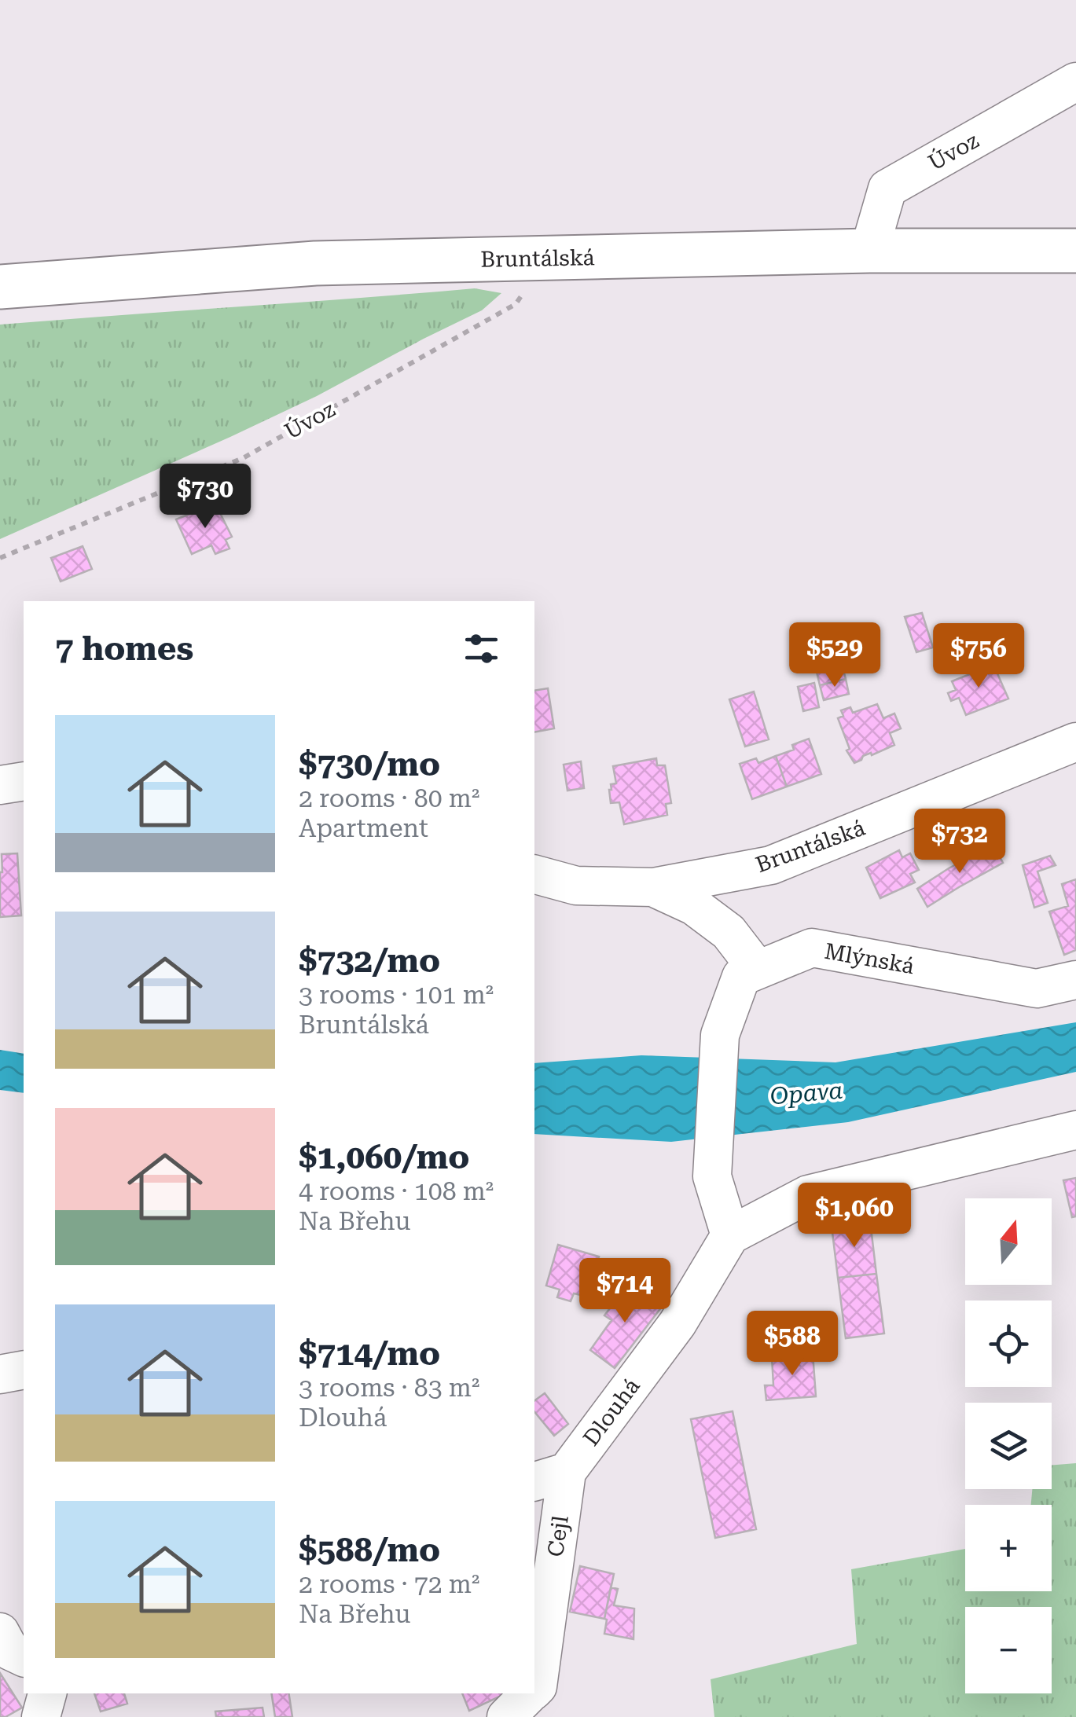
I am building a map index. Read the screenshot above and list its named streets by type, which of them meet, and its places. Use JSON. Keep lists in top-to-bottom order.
{
  "streets": {
    "main road": ["Bruntálská"],
    "street": [
      "Úvoz",
      "Mlýnská",
      "Dlouhá",
      "Cejl"
    ]
  },
  "crossings": [
    ["Úvoz", "Bruntálská"],
    ["Mlýnská", "Dlouhá"],
    ["Dlouhá", "Cejl"]
  ],
  "water": ["Opava"],
  "north": "top",
  "page": {
    "price": [
      "$730",
      "$529",
      "$756",
      "$732",
      "$1,060",
      "$714",
      "$588"
    ],
    "heading": "7 homes",
    "list": [
      {
        "name": "$730/mo",
        "note": "2 rooms · 80 m² · Apartment"
      },
      {
        "name": "$732/mo",
        "note": "3 rooms · 101 m² · Bruntálská"
      },
      {
        "name": "$1,060/mo",
        "note": "4 rooms · 108 m² · Na Břehu"
      },
      {
        "name": "$714/mo",
        "note": "3 rooms · 83 m² · Dlouhá"
      },
      {
        "name": "$588/mo",
        "note": "2 rooms · 72 m² · Na Břehu"
      }
    ],
    "map_buttons": ["+", "−"]
  }
}
